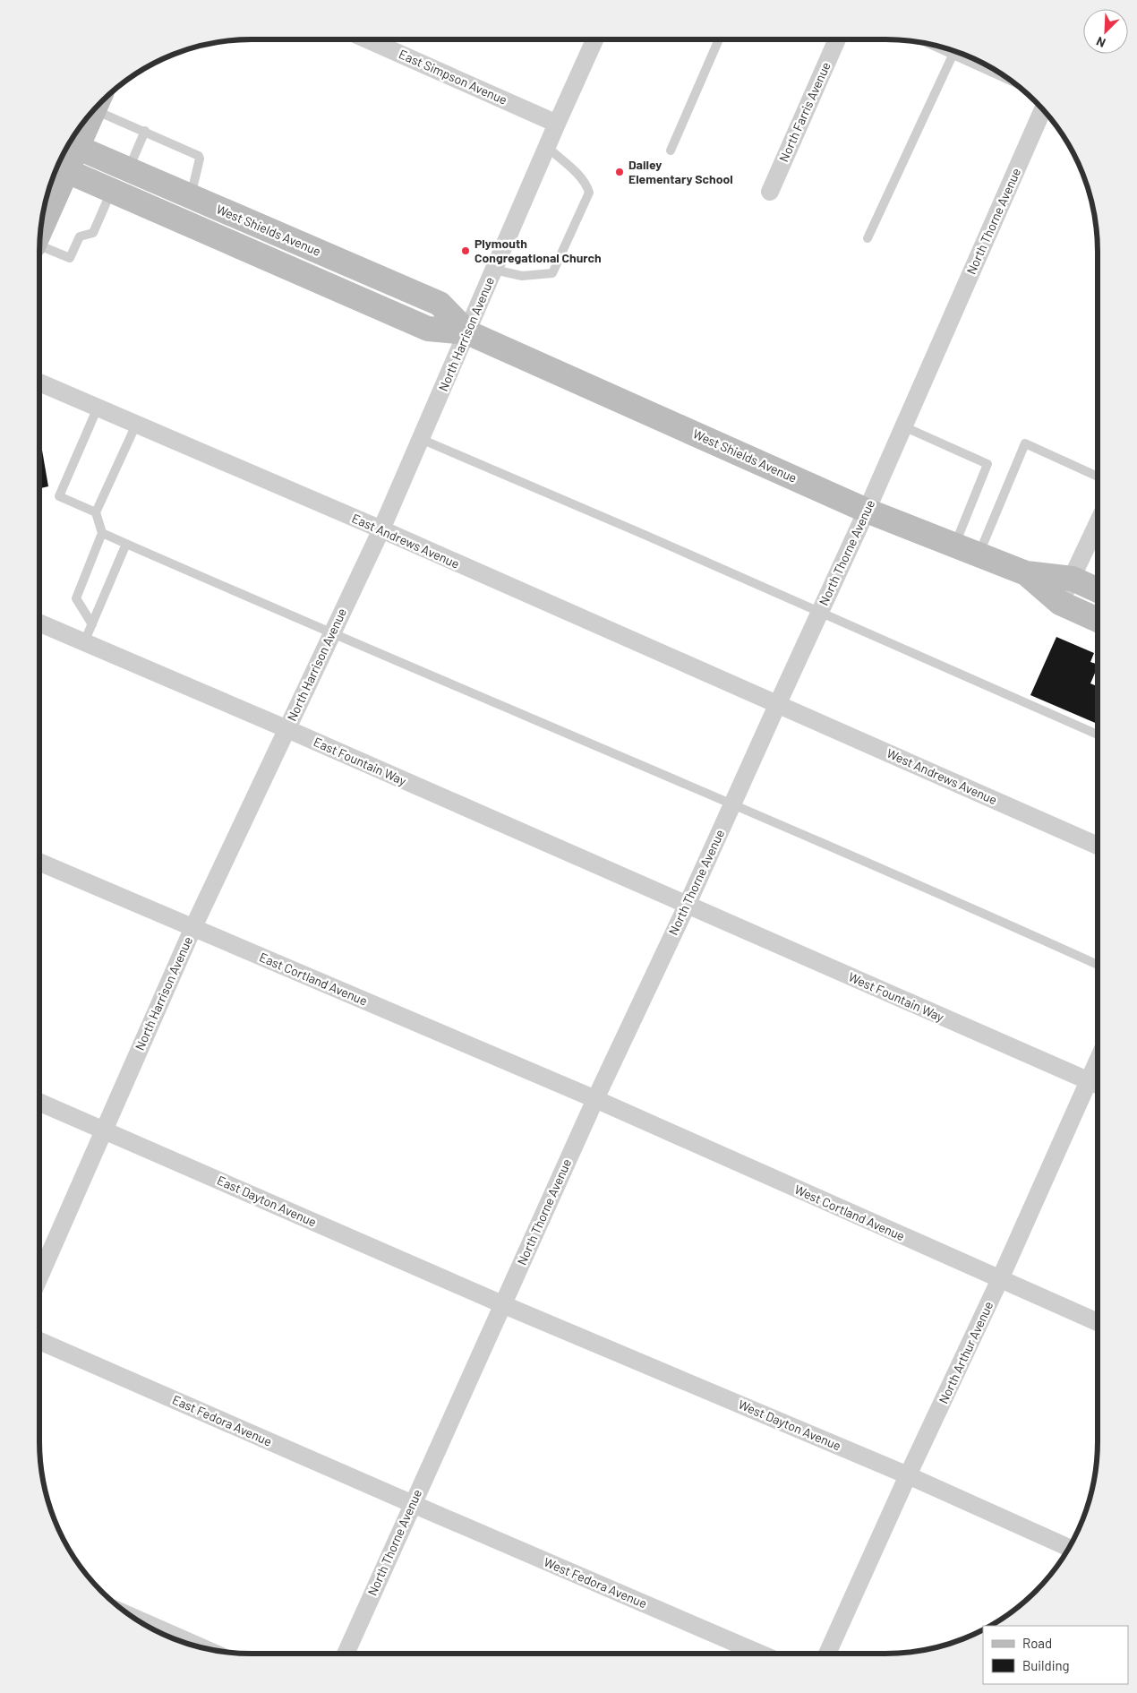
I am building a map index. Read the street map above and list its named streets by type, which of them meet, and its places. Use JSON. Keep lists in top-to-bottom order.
{
  "streets": {
    "main road": ["West Shields Avenue"],
    "street": [
      "East Simpson Avenue",
      "North Farris Avenue",
      "North Thorne Avenue",
      "North Harrison Avenue",
      "East Andrews Avenue",
      "East Fountain Way",
      "West Andrews Avenue",
      "East Cortland Avenue",
      "West Fountain Way",
      "East Dayton Avenue",
      "West Cortland Avenue",
      "North Arthur Avenue",
      "East Fedora Avenue",
      "West Dayton Avenue",
      "West Fedora Avenue"
    ]
  },
  "crossings": [
    ["East Simpson Avenue", "North Harrison Avenue"],
    ["North Thorne Avenue", "West Shields Avenue"],
    ["North Thorne Avenue", "East Andrews Avenue"],
    ["North Thorne Avenue", "East Fountain Way"],
    ["North Thorne Avenue", "West Andrews Avenue"],
    ["North Thorne Avenue", "East Cortland Avenue"],
    ["North Thorne Avenue", "West Fountain Way"],
    ["North Thorne Avenue", "East Dayton Avenue"],
    ["North Thorne Avenue", "West Cortland Avenue"],
    ["North Thorne Avenue", "East Fedora Avenue"],
    ["North Thorne Avenue", "West Dayton Avenue"],
    ["North Thorne Avenue", "West Fedora Avenue"],
    ["West Shields Avenue", "North Harrison Avenue"],
    ["North Harrison Avenue", "East Andrews Avenue"],
    ["North Harrison Avenue", "East Fountain Way"],
    ["North Harrison Avenue", "East Cortland Avenue"],
    ["North Harrison Avenue", "East Dayton Avenue"],
    ["East Andrews Avenue", "West Andrews Avenue"],
    ["East Fountain Way", "West Fountain Way"],
    ["East Cortland Avenue", "West Cortland Avenue"],
    ["West Fountain Way", "North Arthur Avenue"],
    ["East Dayton Avenue", "West Dayton Avenue"],
    ["West Cortland Avenue", "North Arthur Avenue"],
    ["North Arthur Avenue", "West Dayton Avenue"],
    ["East Fedora Avenue", "West Fedora Avenue"]
  ],
  "places": ["Dailey Elementary School", "Plymouth Congregational Church"],
  "legend": ["Road", "Building"],
  "north": "bottom left"
}
